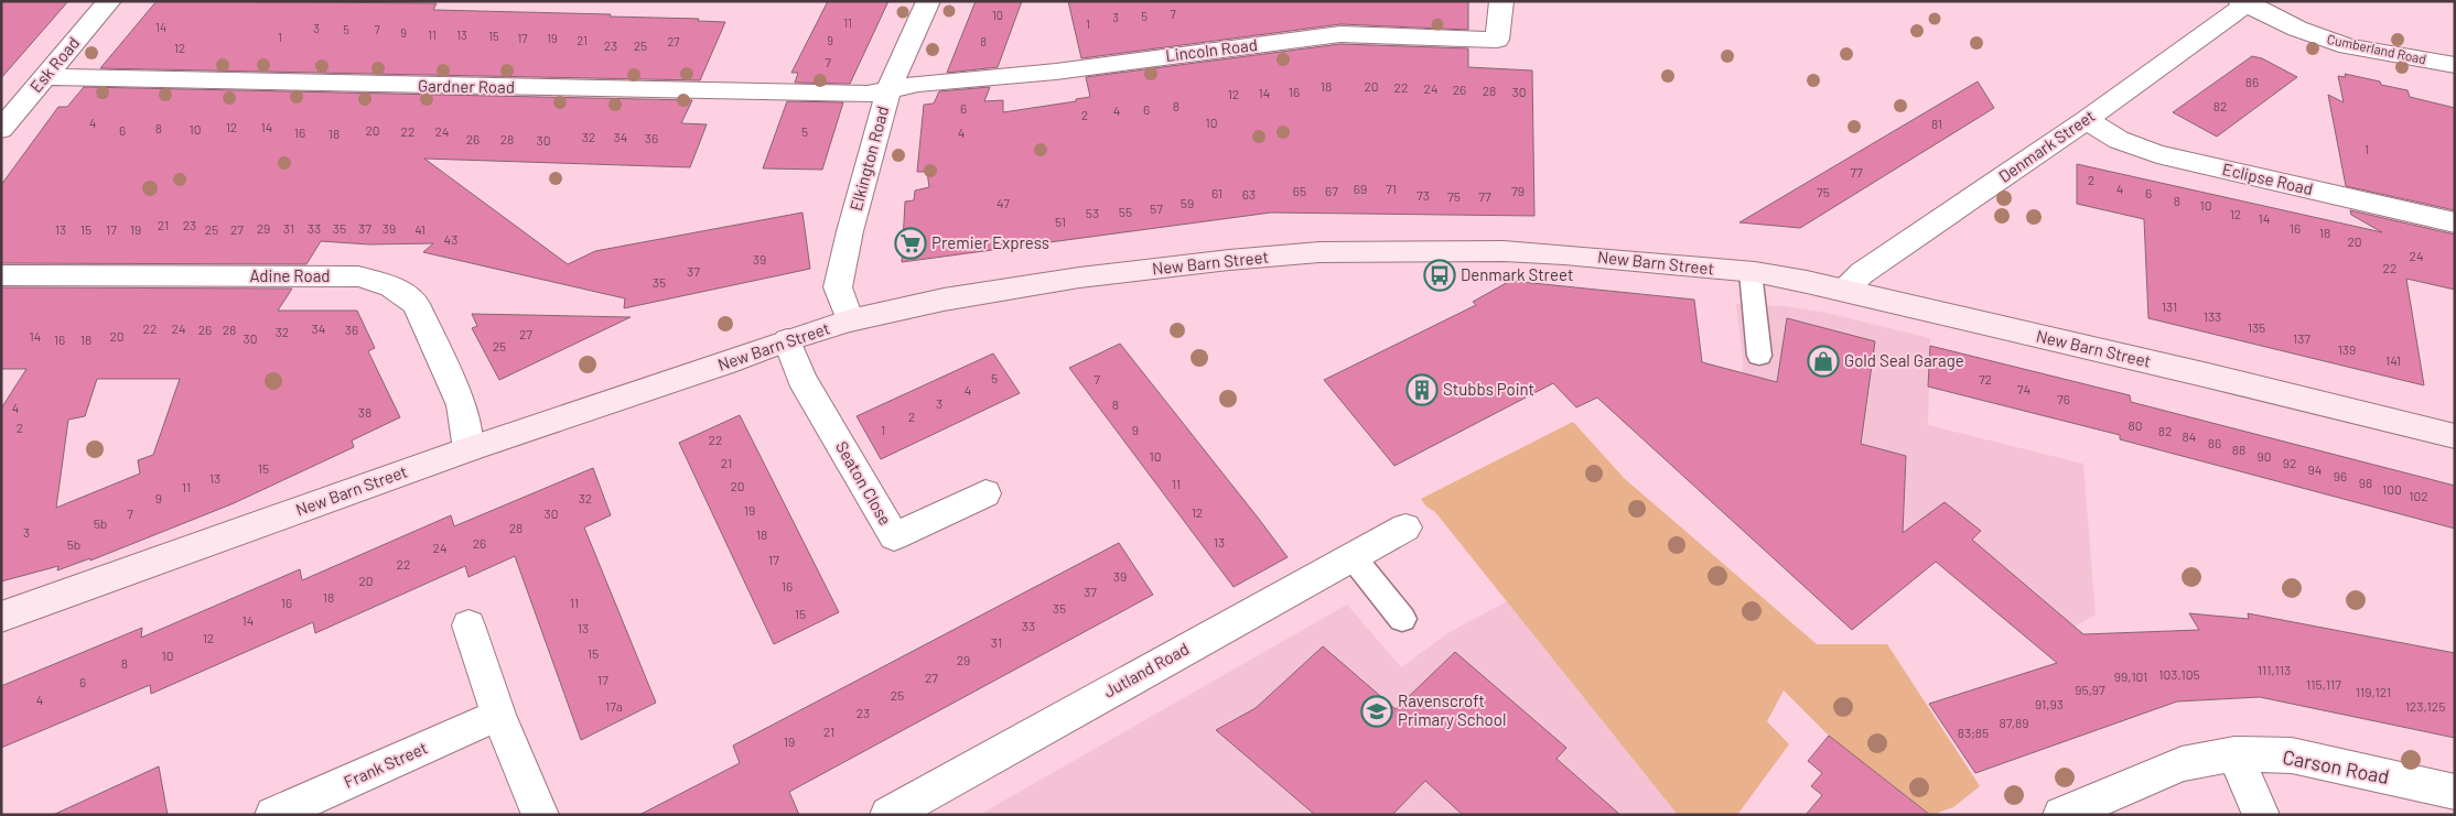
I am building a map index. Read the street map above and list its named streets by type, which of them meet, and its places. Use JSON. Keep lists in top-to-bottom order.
{
  "streets": {
    "street": [
      "Cumberland Road",
      "Lincoln Road",
      "Esk Road",
      "Gardner Road",
      "Denmark Street",
      "Elkington Road",
      "Eclipse Road",
      "New Barn Street",
      "Adine Road",
      "Seaton Close",
      "Jutland Road",
      "Frank Street",
      "Carson Road"
    ]
  },
  "crossings": [
    ["Cumberland Road", "Denmark Street"],
    ["Lincoln Road", "Gardner Road"],
    ["Lincoln Road", "Elkington Road"],
    ["Esk Road", "Gardner Road"],
    ["Gardner Road", "Elkington Road"],
    ["Denmark Street", "Eclipse Road"],
    ["Denmark Street", "New Barn Street"],
    ["Elkington Road", "New Barn Street"],
    ["New Barn Street", "Adine Road"],
    ["New Barn Street", "Seaton Close"]
  ],
  "places": {
    "supermarket": ["Premier Express"],
    "bus stop": ["Denmark Street"],
    "shop": ["Gold Seal Garage"],
    "building": ["Stubbs Point"],
    "school or university": ["Ravenscroft Primary School"]
  },
  "house_numbers": [
    "7",
    "10",
    "5",
    "3",
    "11",
    "1",
    "14",
    "3",
    "5",
    "7",
    "9",
    "11",
    "13",
    "15",
    "1",
    "17",
    "19",
    "21",
    "9",
    "27",
    "8",
    "23",
    "25",
    "12",
    "7",
    "86",
    "18",
    "20",
    "22",
    "24",
    "26",
    "28",
    "16",
    "30",
    "14",
    "12",
    "8",
    "82",
    "6",
    "6",
    "4",
    "2",
    "4",
    "10",
    "81",
    "12",
    "14",
    "8",
    "10",
    "6",
    "20",
    "22",
    "24",
    "5",
    "16",
    "4",
    "18",
    "32",
    "34",
    "36",
    "26",
    "28",
    "30",
    "1",
    "77",
    "2",
    "69",
    "71",
    "4",
    "65",
    "67",
    "79",
    "75",
    "61",
    "6",
    "63",
    "73",
    "75",
    "77",
    "8",
    "47",
    "59",
    "10",
    "57",
    "55",
    "53",
    "12",
    "14",
    "51",
    "21",
    "23",
    "29",
    "31",
    "33",
    "35",
    "37",
    "39",
    "16",
    "13",
    "15",
    "17",
    "19",
    "25",
    "27",
    "41",
    "18",
    "43",
    "20",
    "24",
    "39",
    "22",
    "37",
    "35",
    "131",
    "133",
    "135",
    "22",
    "24",
    "34",
    "26",
    "28",
    "36",
    "32",
    "27",
    "14",
    "20",
    "30",
    "137",
    "16",
    "18",
    "25",
    "139",
    "141",
    "5",
    "7",
    "72",
    "74",
    "4",
    "76",
    "3",
    "8",
    "4",
    "38",
    "2",
    "80",
    "2",
    "1",
    "9",
    "82",
    "84",
    "22",
    "86",
    "88",
    "10",
    "90",
    "21",
    "92",
    "15",
    "94",
    "96",
    "13",
    "98",
    "11",
    "20",
    "11",
    "100",
    "102",
    "9",
    "32",
    "19",
    "12",
    "7",
    "30",
    "5b",
    "28",
    "3",
    "18",
    "13",
    "26",
    "5b",
    "24",
    "17",
    "22",
    "39",
    "20",
    "16",
    "37",
    "18",
    "16",
    "11",
    "35",
    "15",
    "14",
    "33",
    "13",
    "12",
    "31",
    "15",
    "10",
    "29",
    "8",
    "111,113",
    "103,105",
    "99,101",
    "27",
    "17",
    "6",
    "115,117",
    "95,97",
    "119,121",
    "25",
    "4",
    "91,93",
    "17a",
    "123,125",
    "23",
    "87,89",
    "21",
    "83;85",
    "19"
  ]
}
